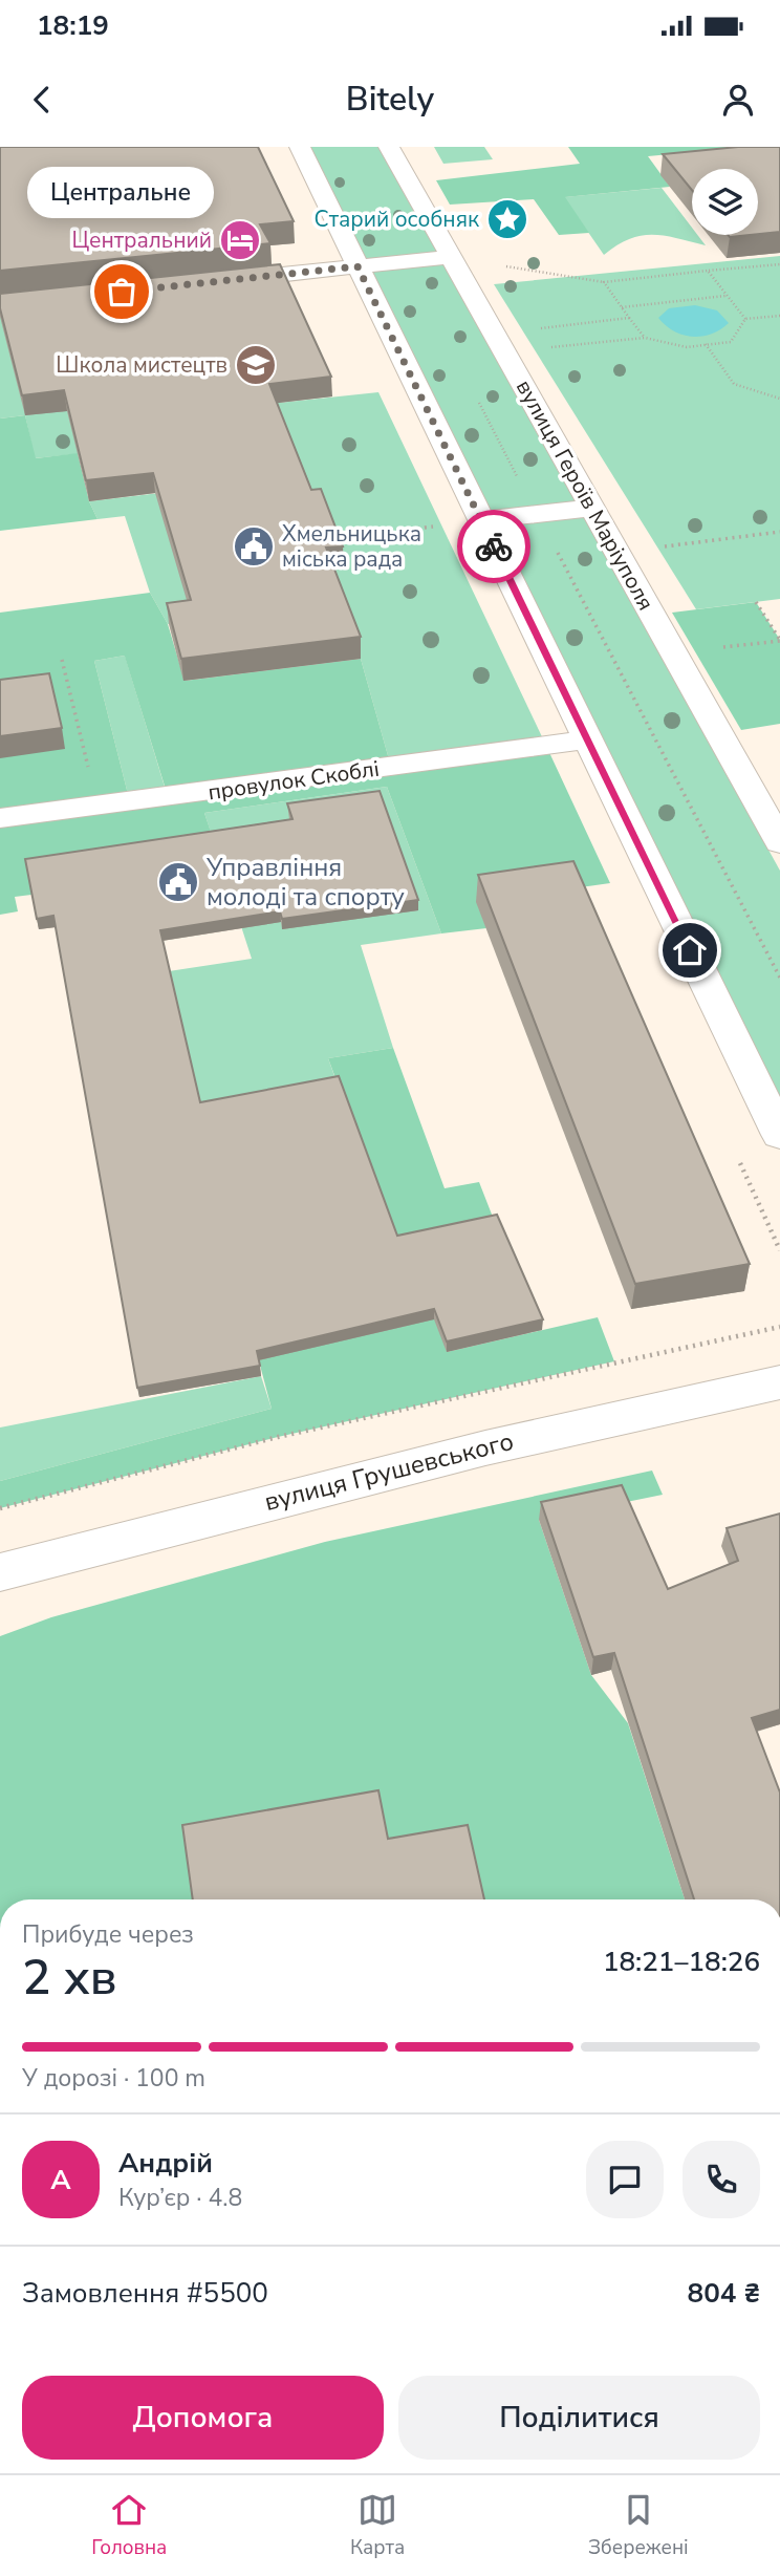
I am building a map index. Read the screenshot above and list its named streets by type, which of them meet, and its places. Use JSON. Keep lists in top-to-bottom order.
{
  "streets": {
    "street": ["вулиця Героїв Маріуполя", "провулок Скоблі", "вулиця Грушевського"]
  },
  "places": {
    "place": ["Старий особняк"],
    "hotel": ["Центральний"],
    "other": ["Центральне"],
    "school or university": ["Школа мистецтв"],
    "public building": ["Хмельницька міська рада", "Управління молоді та спорту"]
  },
  "page": {
    "status": "18:19",
    "header": "Bitely",
    "bubble": "Центральне",
    "heading": ["2 хв", "Прибуде через", "18:21–18:26"],
    "panel": [
      "Андрій",
      "Кур’єр · 4.8",
      "Замовлення #5500",
      "804 ₴"
    ],
    "bar": "У дорозі · 100 m",
    "round": "А",
    "buttons": ["Допомога", "Поділитися"],
    "tabs": ["Головна", "Карта", "Збережені"]
  }
}
